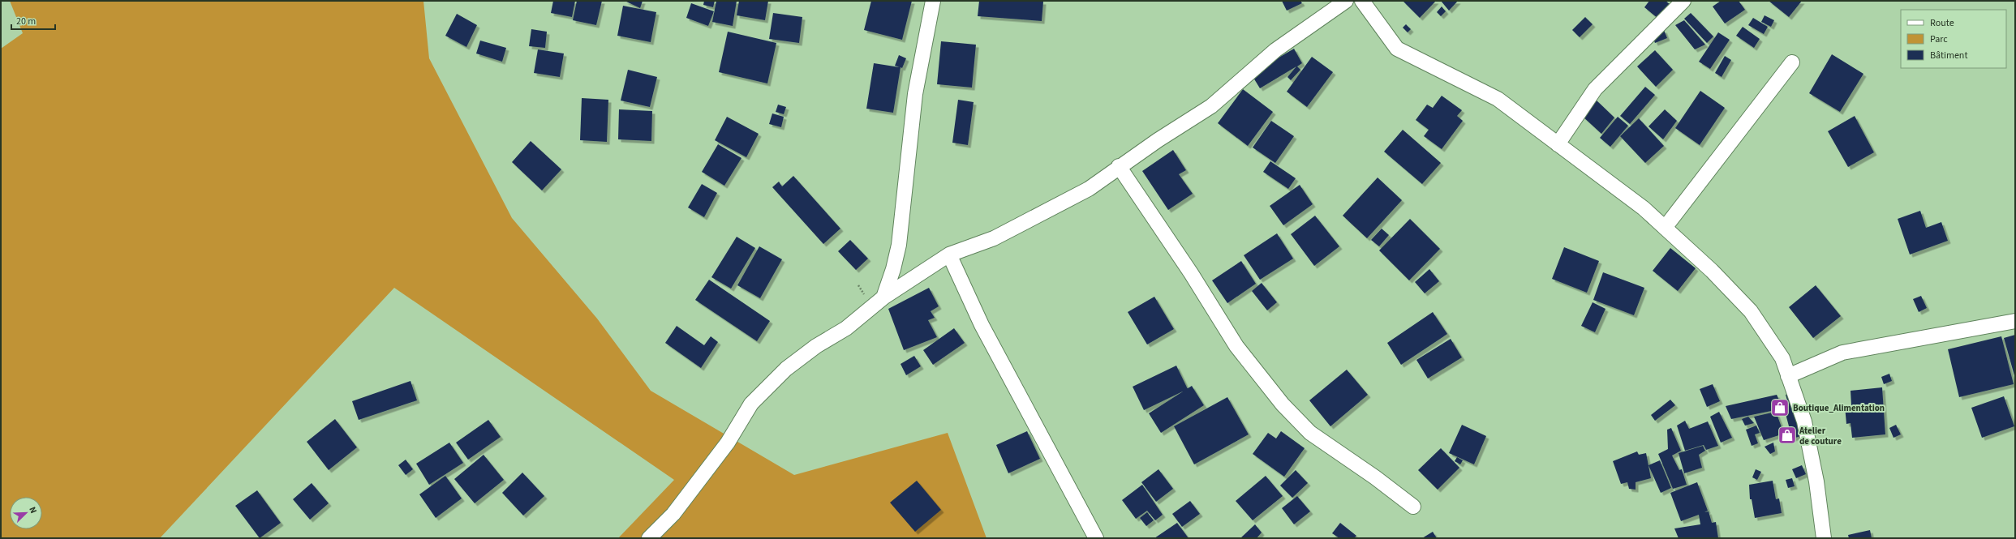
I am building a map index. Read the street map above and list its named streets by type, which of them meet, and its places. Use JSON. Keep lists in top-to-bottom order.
{
  "places": {
    "shop": ["Boutique_Alimentation", "Atelier de couture"]
  },
  "legend": ["Route", "Parc", "Bâtiment"],
  "scale_bar": "20 m",
  "north": "top right"
}
